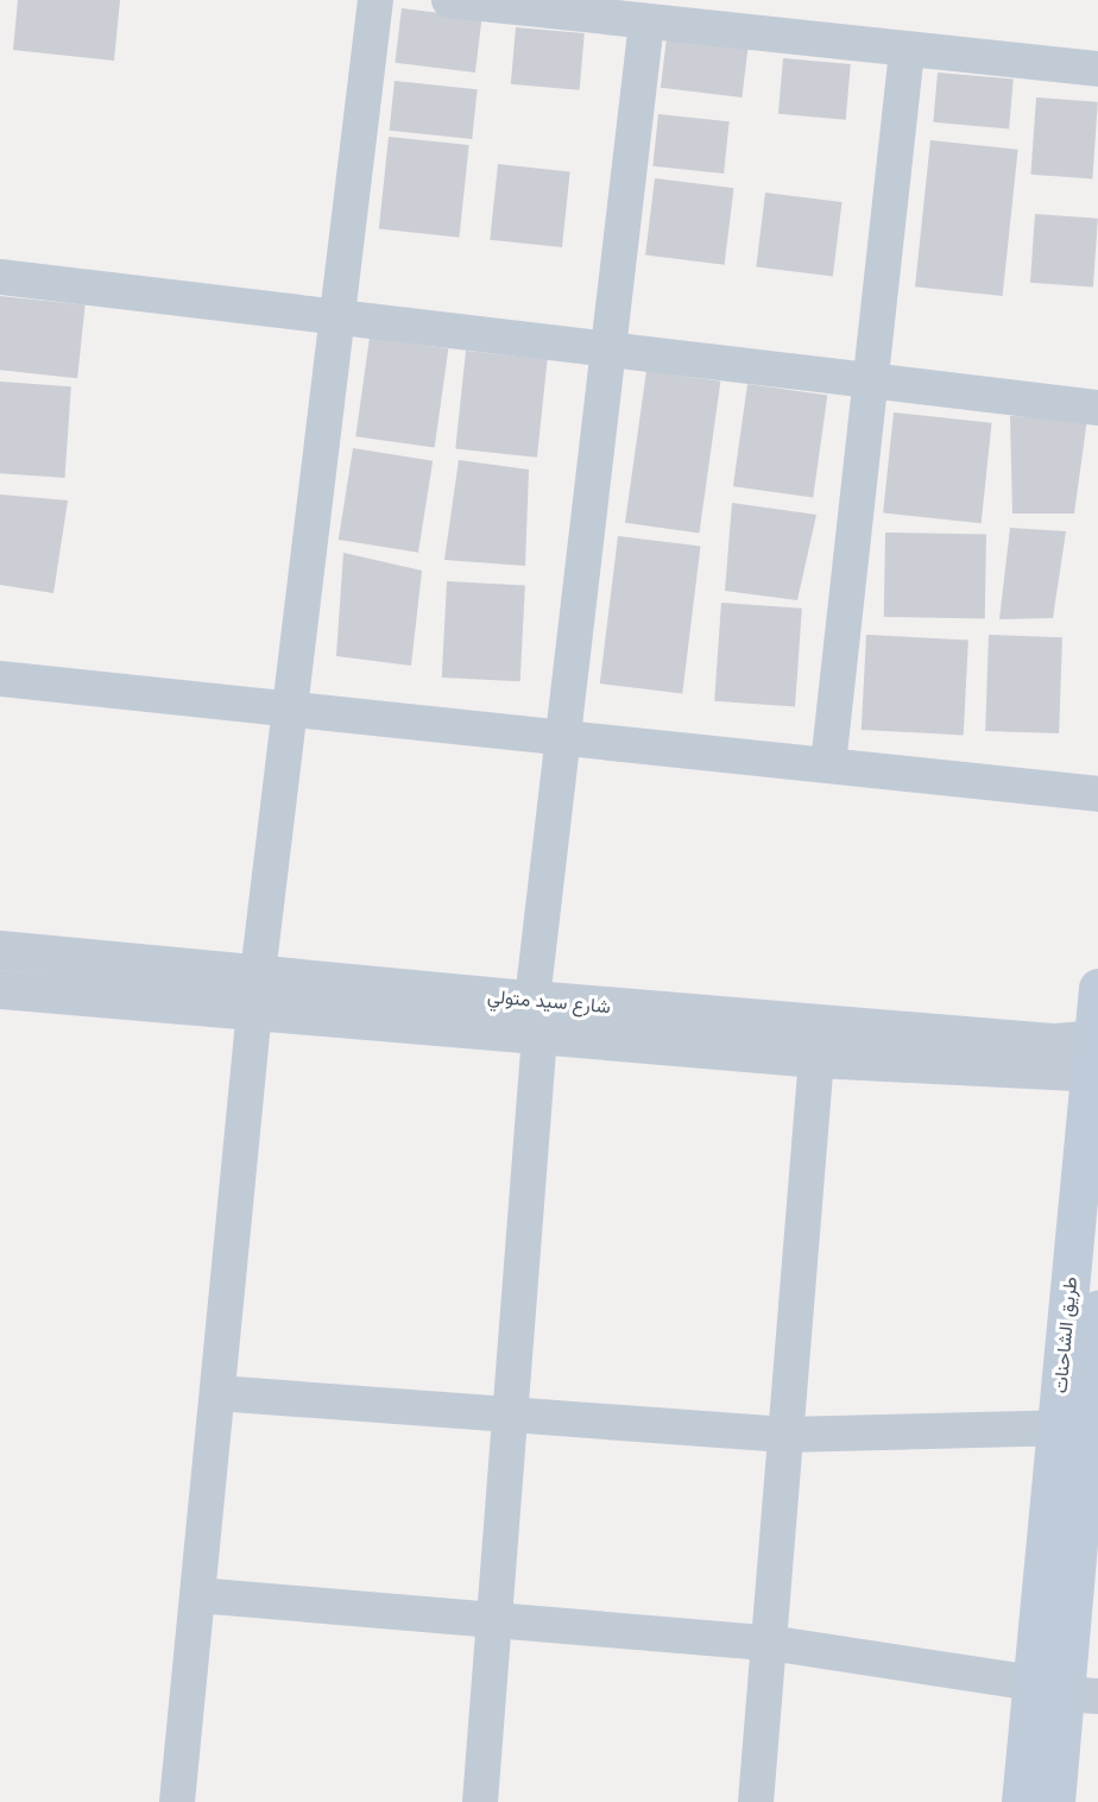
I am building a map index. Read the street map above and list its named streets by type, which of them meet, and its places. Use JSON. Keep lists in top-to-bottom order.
{
  "streets": {
    "main road": ["طريق الشاحنات"],
    "street": ["شارع سيد متولي"]
  },
  "crossings": [
    ["شارع سيد متولي", "طريق الشاحنات"]
  ]
}
